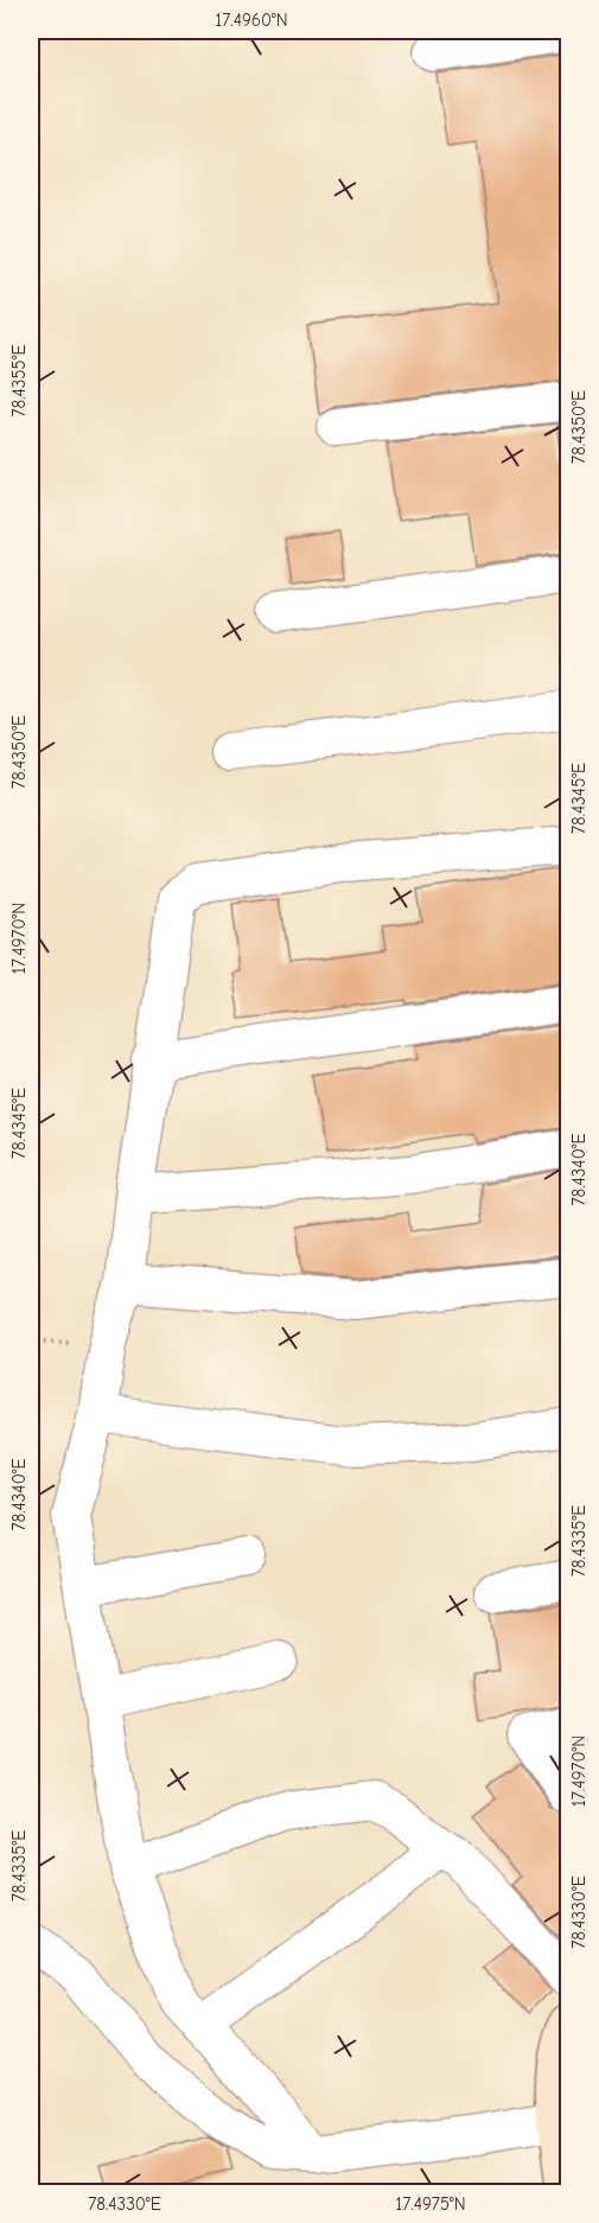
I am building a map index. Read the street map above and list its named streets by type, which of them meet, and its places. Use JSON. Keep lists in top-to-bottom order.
{
  "coordinates": [
    "17.4960°N",
    "78.4355°E",
    "78.4350°E",
    "78.4345°E",
    "17.4970°N",
    "78.4340°E",
    "78.4335°E",
    "78.4330°E",
    "17.4975°N"
  ]
}
